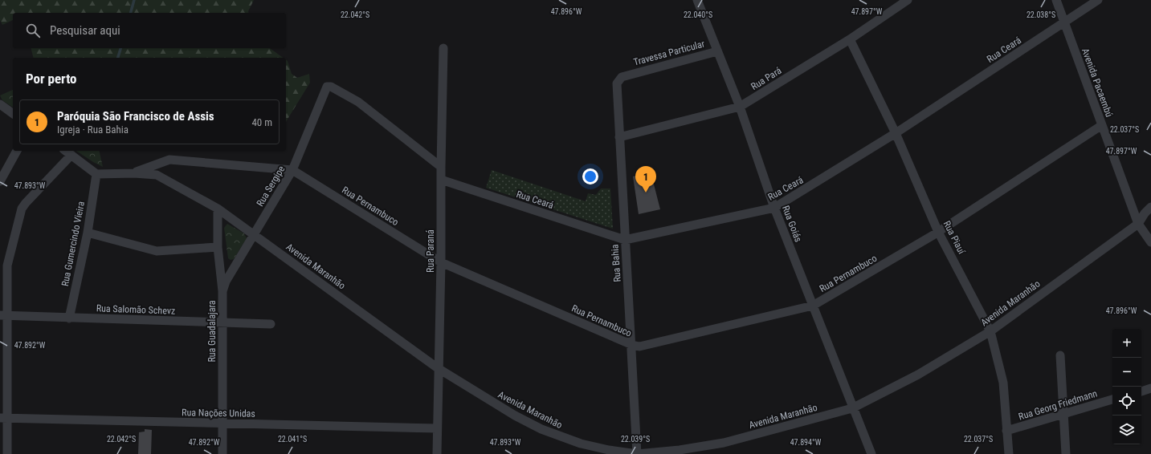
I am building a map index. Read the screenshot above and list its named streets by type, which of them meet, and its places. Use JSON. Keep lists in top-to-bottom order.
{
  "streets": {
    "street": [
      "Rua Ceará",
      "Travessa Particular",
      "Rua Pará",
      "Avenida Pacaembú",
      "Rua Sergipe",
      "Rua Pernambuco",
      "Rua Goiás",
      "Rua Piauí",
      "Rua Gumercindo Vieira",
      "Rua Paraná",
      "Rua Bahia",
      "Avenida Maranhão",
      "Rua Salomão Schevz",
      "Rua Guadalajara",
      "Rua Georg Friedmann",
      "Rua Nações Unidas"
    ]
  },
  "crossings": [
    ["Rua Ceará", "Avenida Pacaembú"],
    ["Rua Ceará", "Rua Goiás"],
    ["Rua Ceará", "Rua Piauí"],
    ["Rua Ceará", "Rua Paraná"],
    ["Rua Ceará", "Rua Bahia"],
    ["Travessa Particular", "Rua Goiás"],
    ["Travessa Particular", "Rua Bahia"],
    ["Rua Pará", "Rua Goiás"],
    ["Rua Pará", "Rua Piauí"],
    ["Rua Pará", "Rua Bahia"],
    ["Avenida Pacaembú", "Rua Pernambuco"],
    ["Avenida Pacaembú", "Avenida Maranhão"],
    ["Rua Sergipe", "Rua Pernambuco"],
    ["Rua Sergipe", "Rua Paraná"],
    ["Rua Sergipe", "Avenida Maranhão"],
    ["Rua Sergipe", "Rua Guadalajara"],
    ["Rua Pernambuco", "Rua Goiás"],
    ["Rua Pernambuco", "Rua Piauí"],
    ["Rua Pernambuco", "Rua Paraná"],
    ["Rua Pernambuco", "Rua Bahia"],
    ["Rua Pernambuco", "Avenida Maranhão"],
    ["Rua Goiás", "Avenida Maranhão"],
    ["Rua Piauí", "Avenida Maranhão"],
    ["Rua Piauí", "Rua Georg Friedmann"],
    ["Rua Gumercindo Vieira", "Avenida Maranhão"],
    ["Rua Gumercindo Vieira", "Rua Salomão Schevz"],
    ["Rua Paraná", "Avenida Maranhão"],
    ["Rua Paraná", "Rua Nações Unidas"],
    ["Rua Bahia", "Avenida Maranhão"],
    ["Avenida Maranhão", "Rua Guadalajara"],
    ["Rua Salomão Schevz", "Rua Guadalajara"],
    ["Rua Guadalajara", "Rua Nações Unidas"]
  ],
  "page": {
    "search": "Pesquisar aqui",
    "heading": "Por perto",
    "list": [
      {
        "mark": "1",
        "name": "Paróquia São Francisco de Assis",
        "note": "Igreja · Rua Bahia",
        "value": "40 m"
      }
    ],
    "pins": "1",
    "map_buttons": ["+", "−"]
  },
  "coordinates": [
    "47.897°W",
    "47.896°W",
    "22.042°S",
    "22.040°S",
    "22.038°S",
    "22.037°S",
    "47.893°W",
    "47.892°W",
    "22.041°S",
    "22.039°S",
    "47.894°W"
  ]
}
